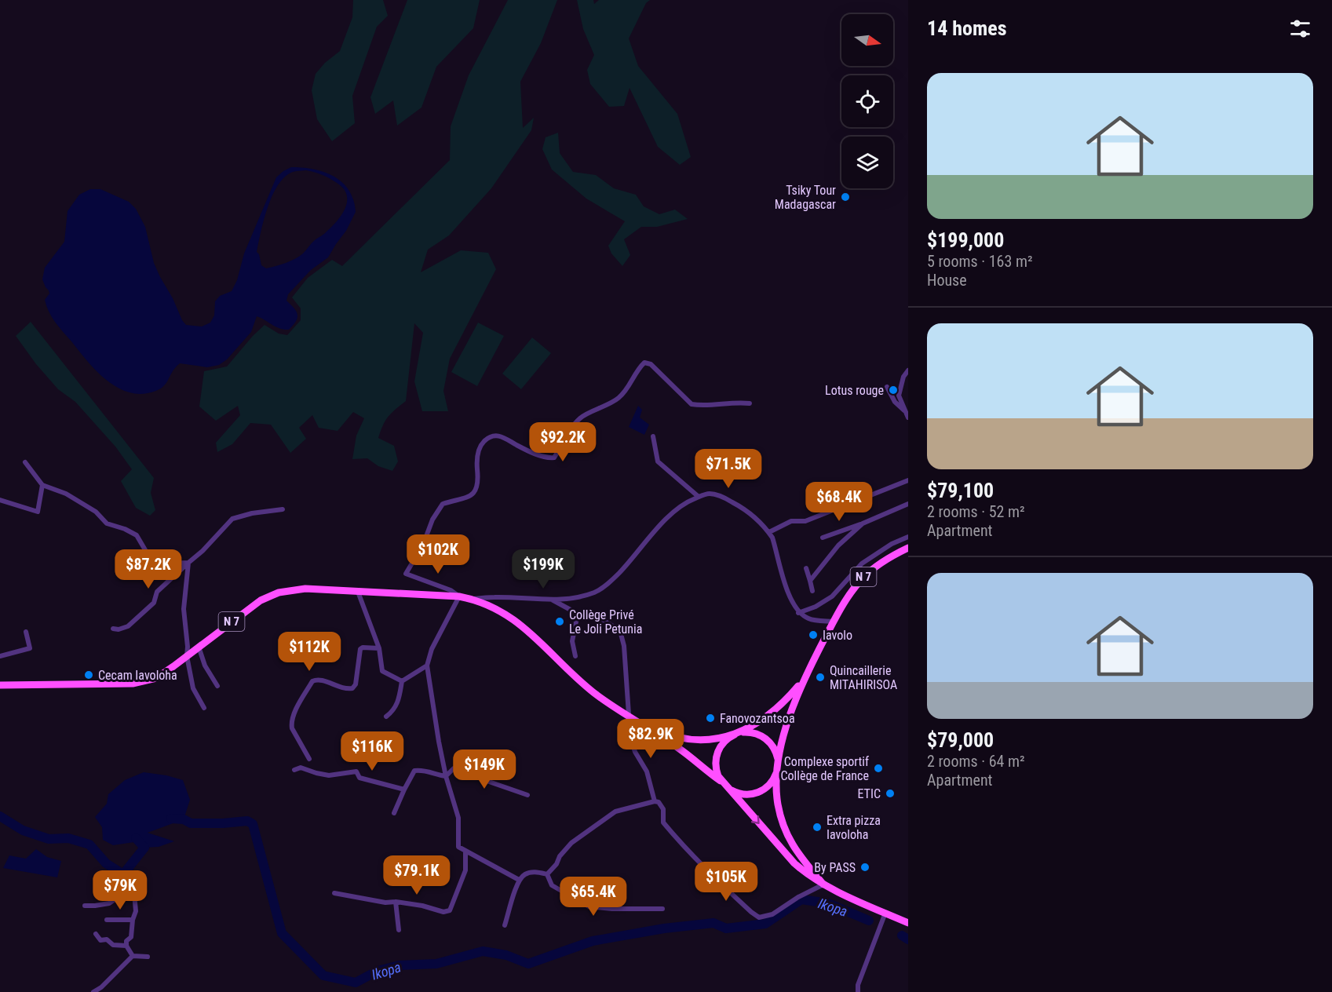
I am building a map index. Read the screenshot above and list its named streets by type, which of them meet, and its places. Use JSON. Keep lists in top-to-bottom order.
{
  "streets": {
    "main road": ["N 7"]
  },
  "water": ["Ikopa"],
  "places": [
    "Tsiky Tour Madagascar",
    "Lotus rouge",
    "Collège Privé Le Joli Petunia",
    "Iavolo",
    "Cecam Iavoloha",
    "Quincaillerie MITAHIRISOA",
    "Fanovozantsoa",
    "Complexe sportif Collège de France",
    "ETIC",
    "Extra pizza Iavoloha",
    "By PASS"
  ],
  "north": "right",
  "page": {
    "heading": "14 homes",
    "list": [
      {
        "name": "$199,000",
        "note": "5 rooms · 163 m² · House"
      },
      {
        "name": "$79,100",
        "note": "2 rooms · 52 m² · Apartment"
      },
      {
        "name": "$79,000",
        "note": "2 rooms · 64 m² · Apartment"
      }
    ],
    "price": [
      "$92.2K",
      "$71.5K",
      "$68.4K",
      "$102K",
      "$87.2K",
      "$199K",
      "$112K",
      "$82.9K",
      "$116K",
      "$149K",
      "$79.1K",
      "$105K",
      "$79K",
      "$65.4K"
    ]
  }
}
